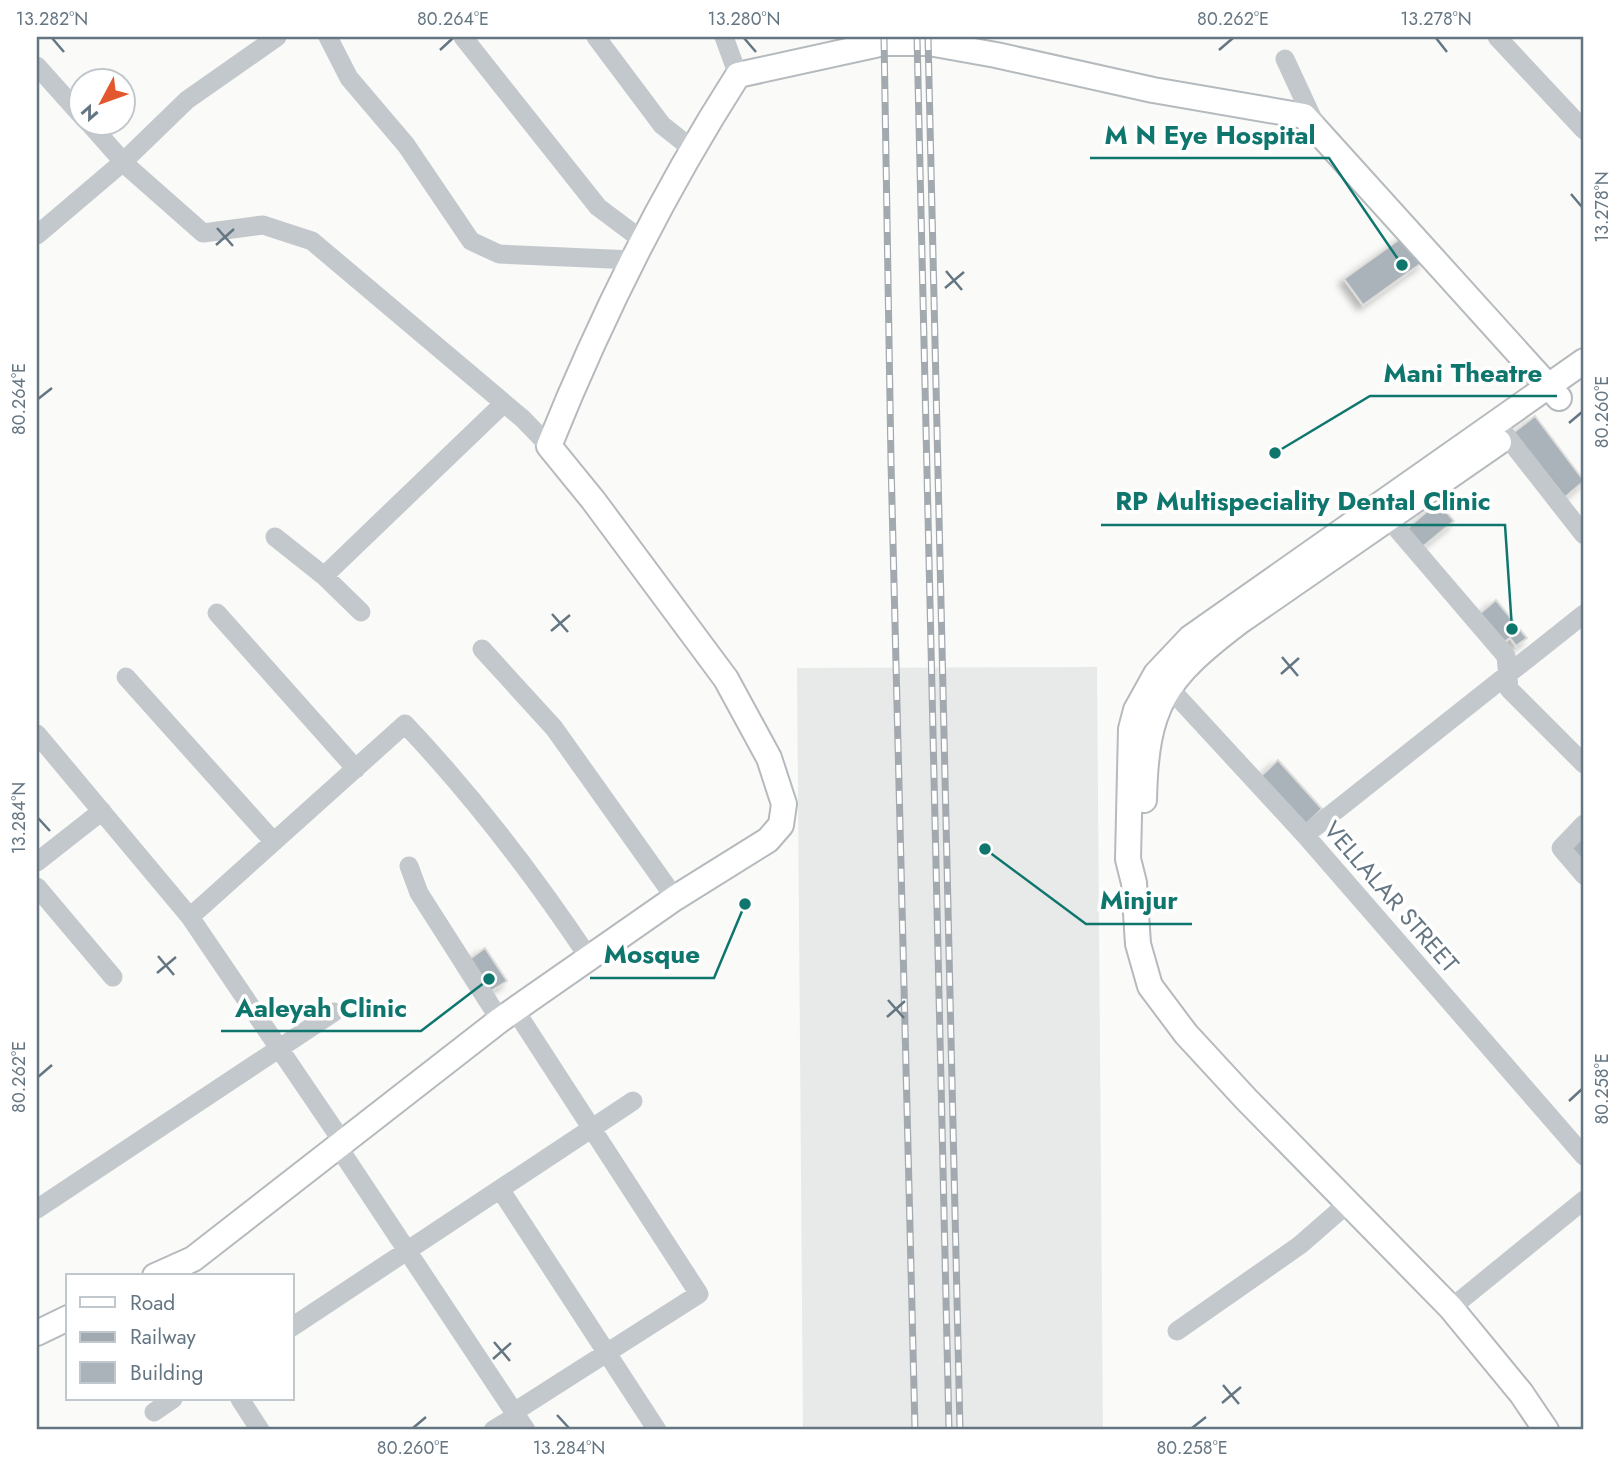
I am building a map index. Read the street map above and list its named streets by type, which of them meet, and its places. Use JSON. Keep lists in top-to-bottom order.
{
  "streets": {
    "street": ["VELLALAR STREET"]
  },
  "places": [
    "M N Eye Hospital",
    "Mani Theatre",
    "RP Multispeciality Dental Clinic",
    "Minjur",
    "Mosque",
    "Aaleyah Clinic"
  ],
  "legend": ["Road", "Railway", "Building"],
  "north": "bottom left",
  "coordinates": [
    "13.282°N",
    "80.264°E",
    "13.280°N",
    "80.262°E",
    "13.278°N",
    "80.260°E",
    "13.284°N",
    "80.258°E"
  ]
}
